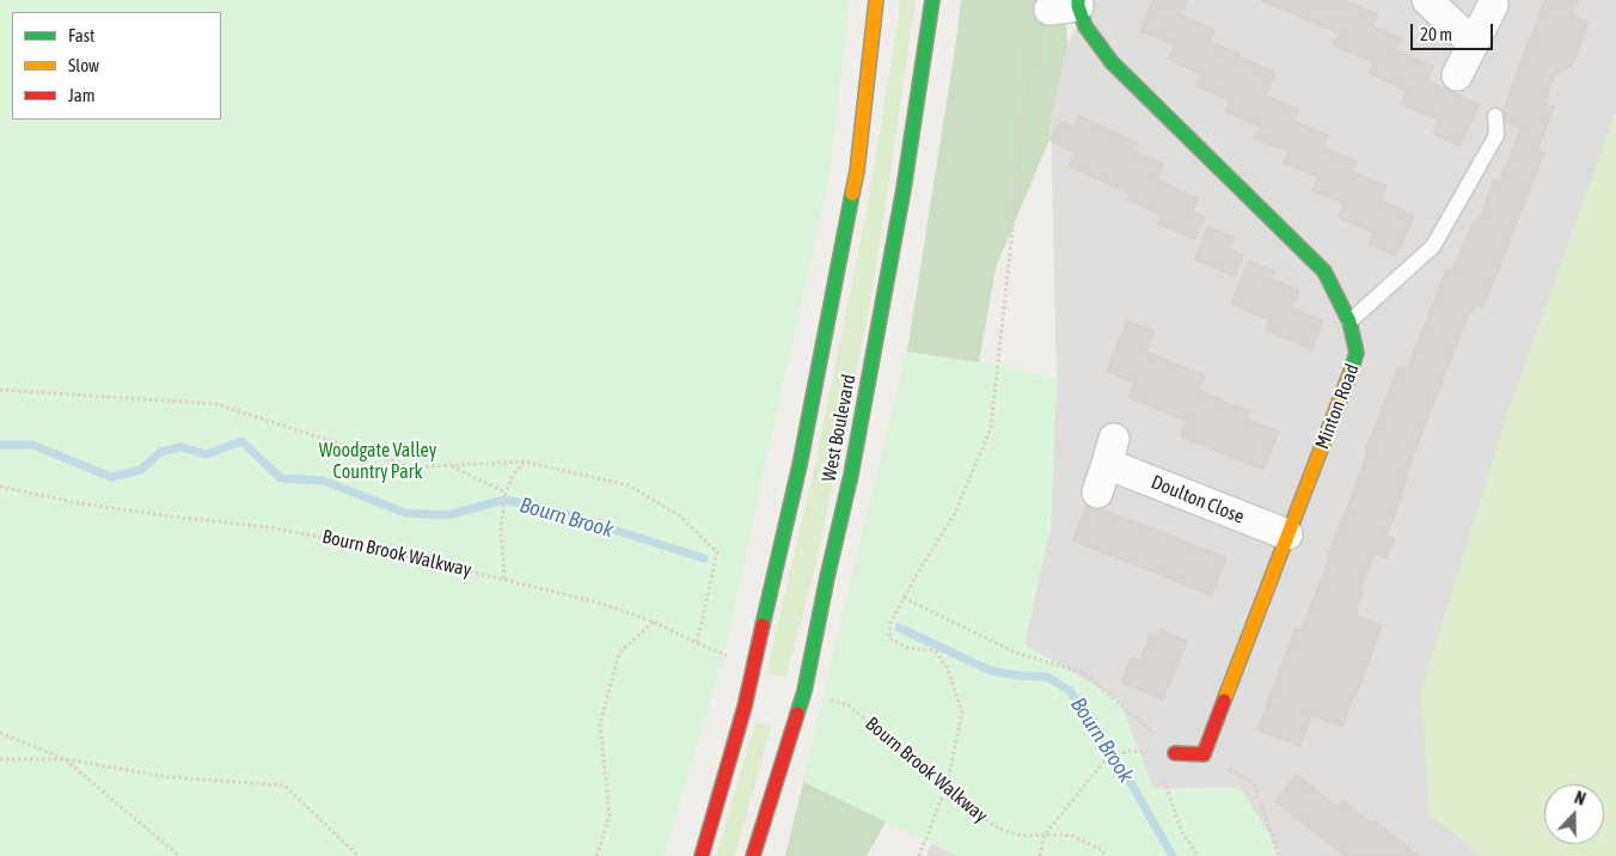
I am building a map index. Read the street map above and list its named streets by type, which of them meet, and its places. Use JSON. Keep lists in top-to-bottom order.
{
  "streets": {
    "main road": ["Minton Road", "West Boulevard"],
    "street": ["Doulton Close"],
    "path": ["Bourn Brook Walkway"]
  },
  "crossings": [
    ["Minton Road", "Doulton Close"]
  ],
  "water": ["Bourn Brook"],
  "parks": ["Woodgate Valley Country Park"],
  "legend": ["Fast", "Slow", "Jam"],
  "scale_bar": "20 m",
  "north": "top"
}
